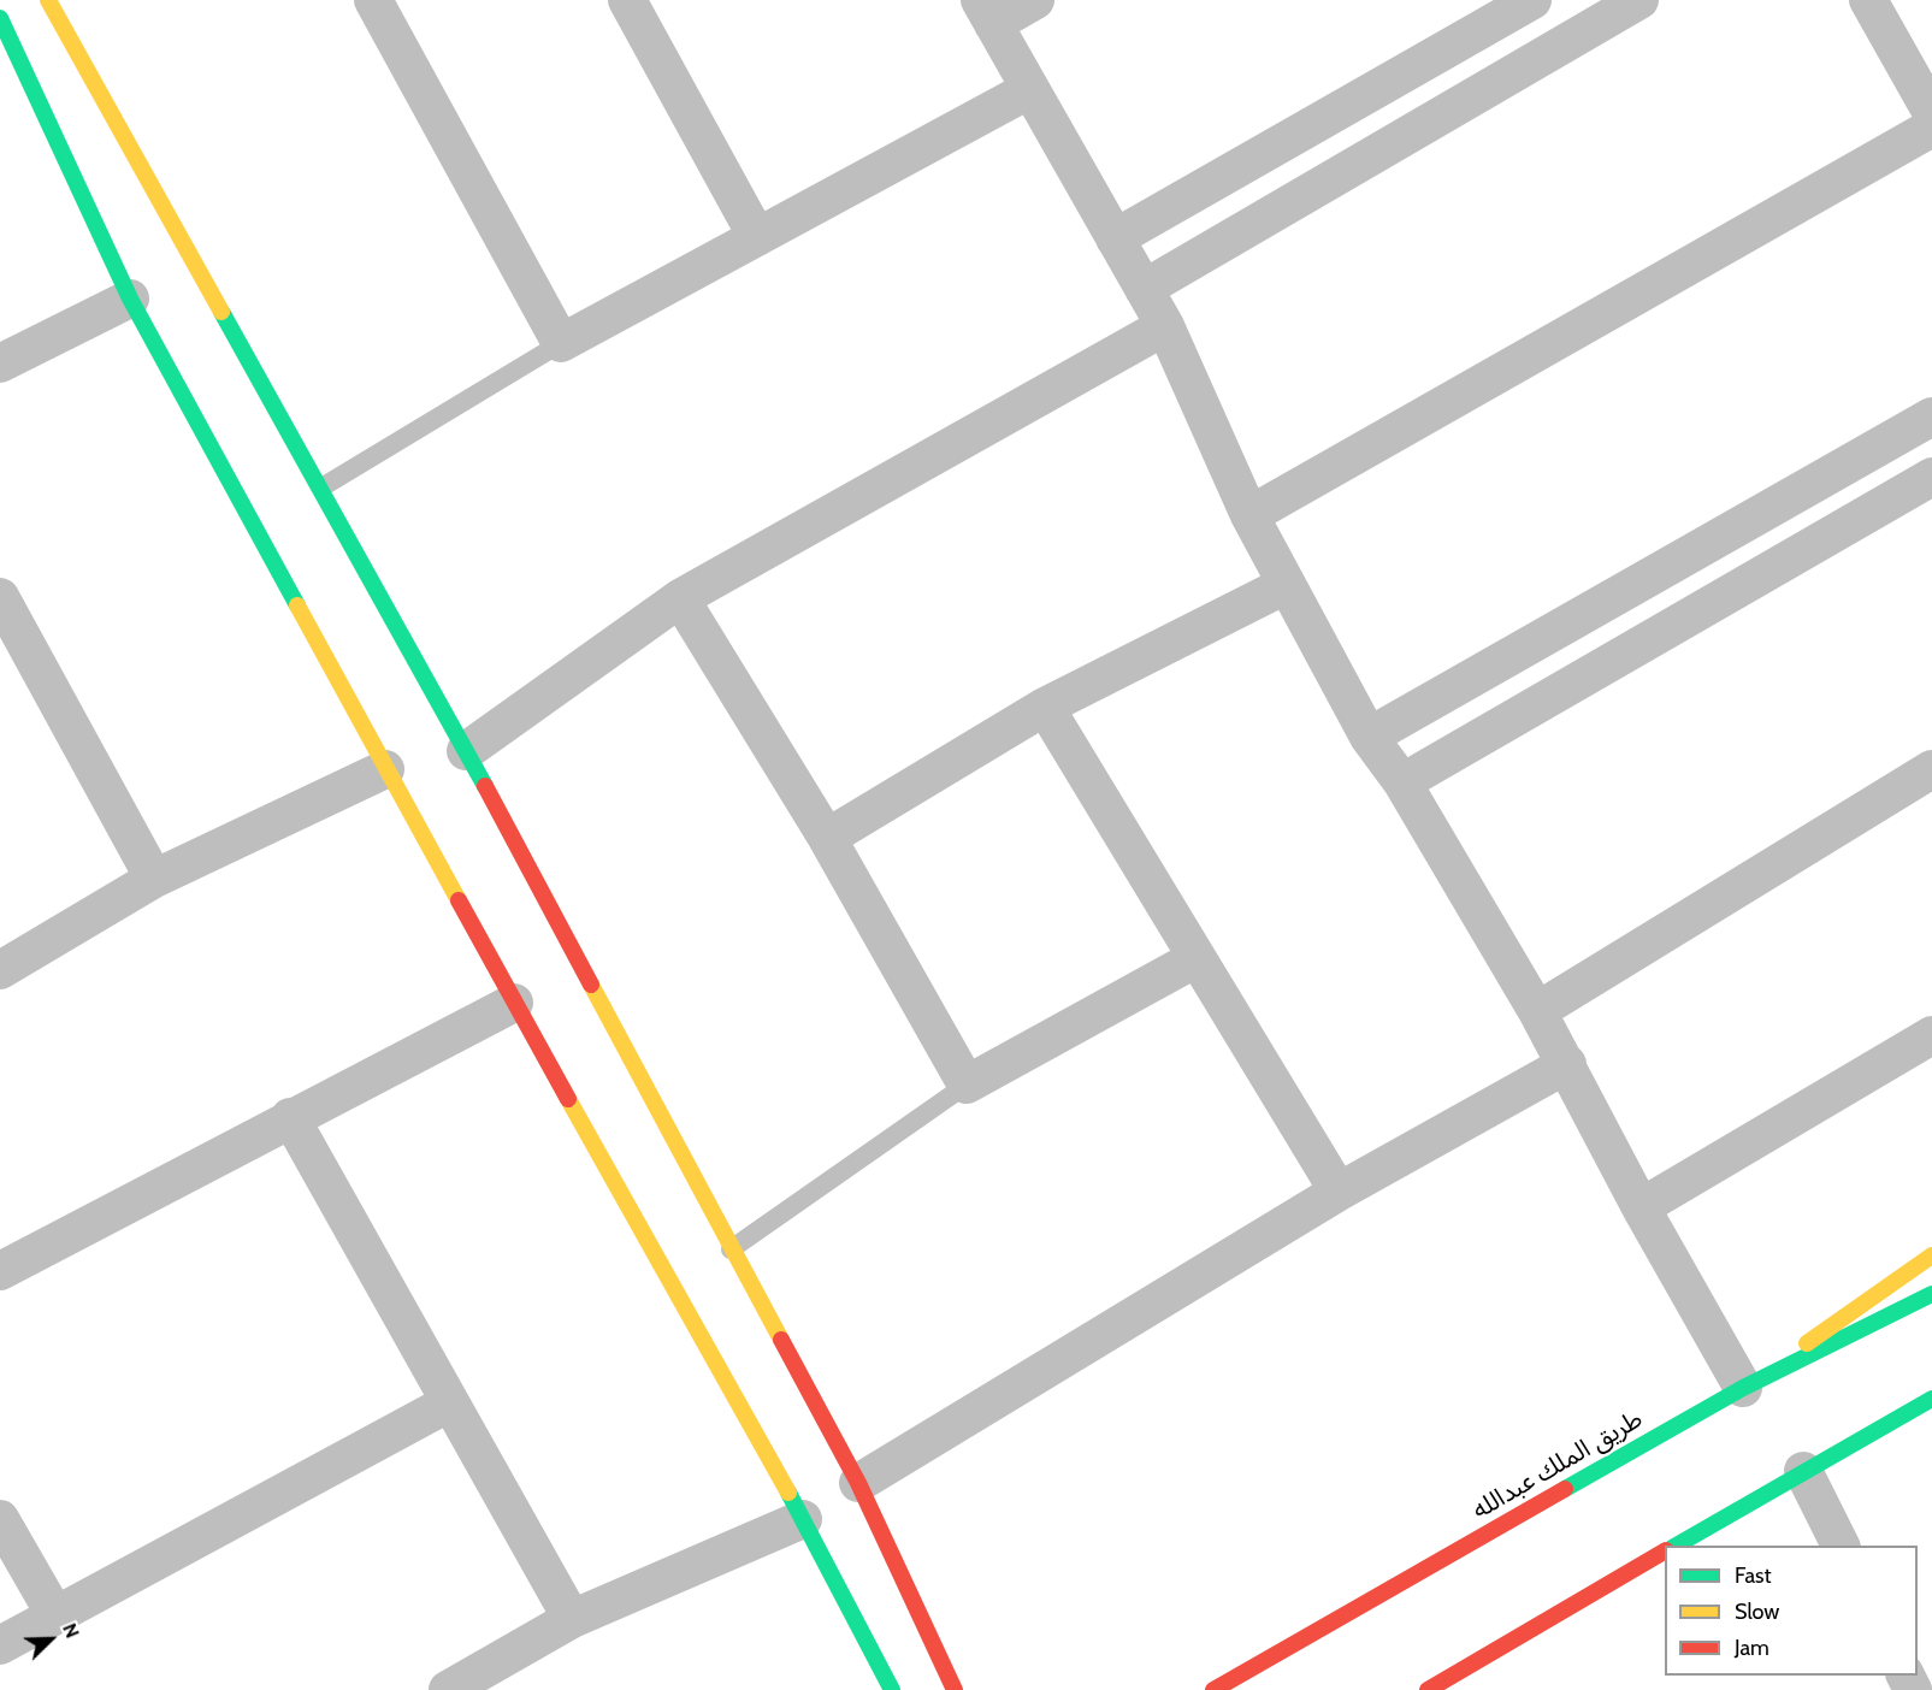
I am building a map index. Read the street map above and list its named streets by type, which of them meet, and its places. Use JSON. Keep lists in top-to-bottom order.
{
  "streets": {
    "street": ["طريق الملك عبدالله"]
  },
  "legend": ["Fast", "Slow", "Jam"],
  "north": "top right"
}
